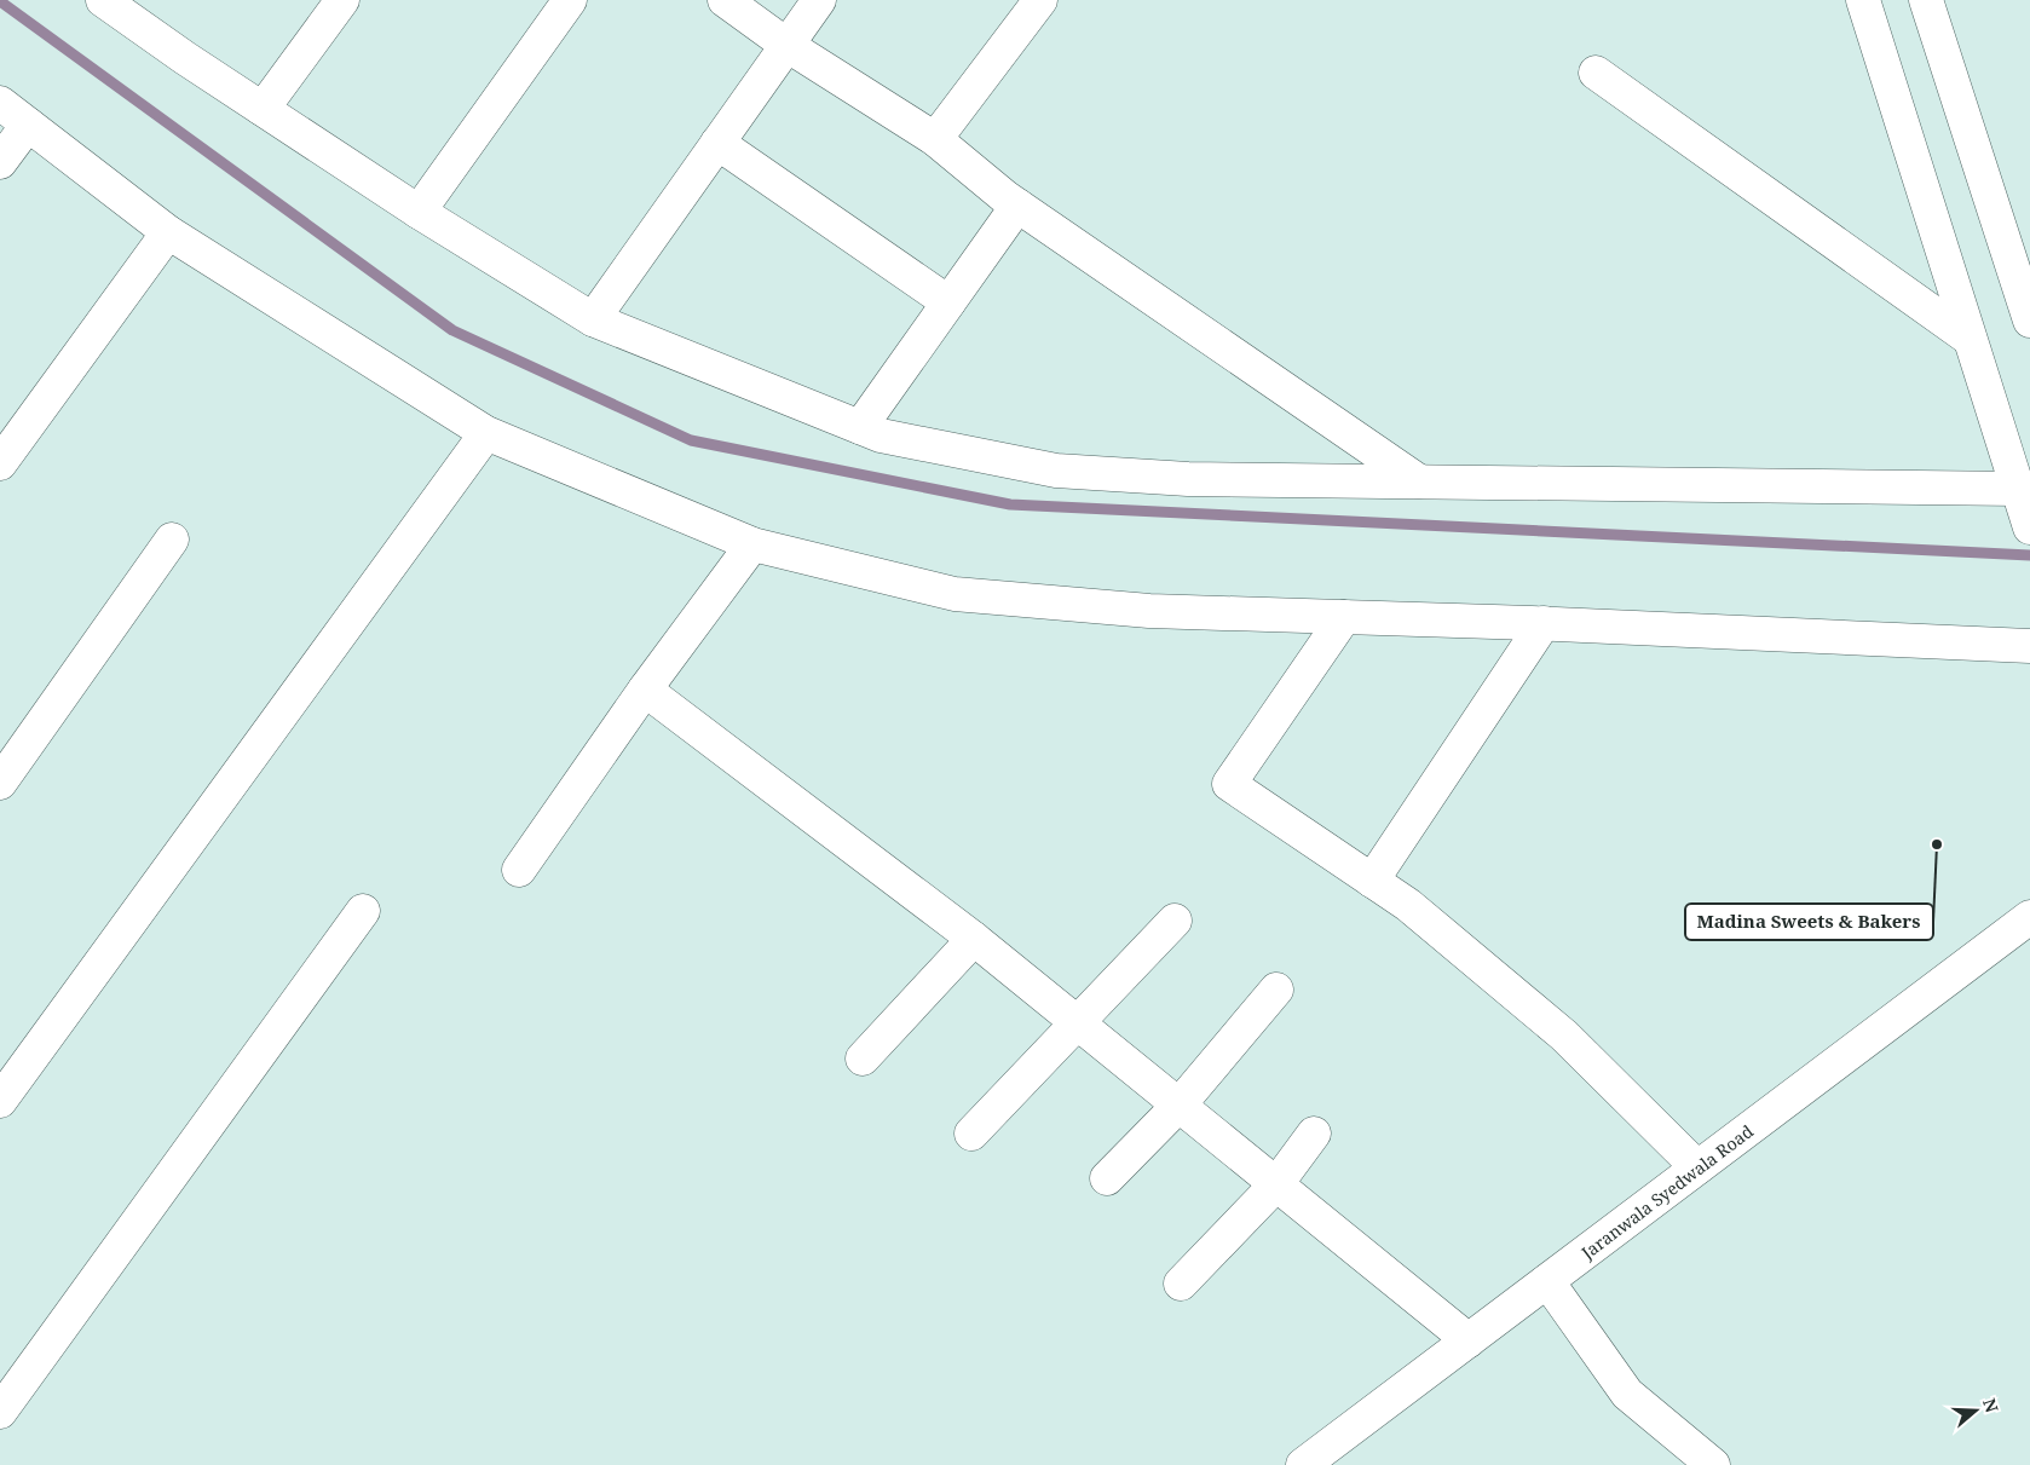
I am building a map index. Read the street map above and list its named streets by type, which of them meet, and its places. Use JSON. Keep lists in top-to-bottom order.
{
  "streets": {
    "street": ["Jaranwala Syedwala Road"]
  },
  "places": ["Madina Sweets & Bakers"],
  "north": "right"
}
